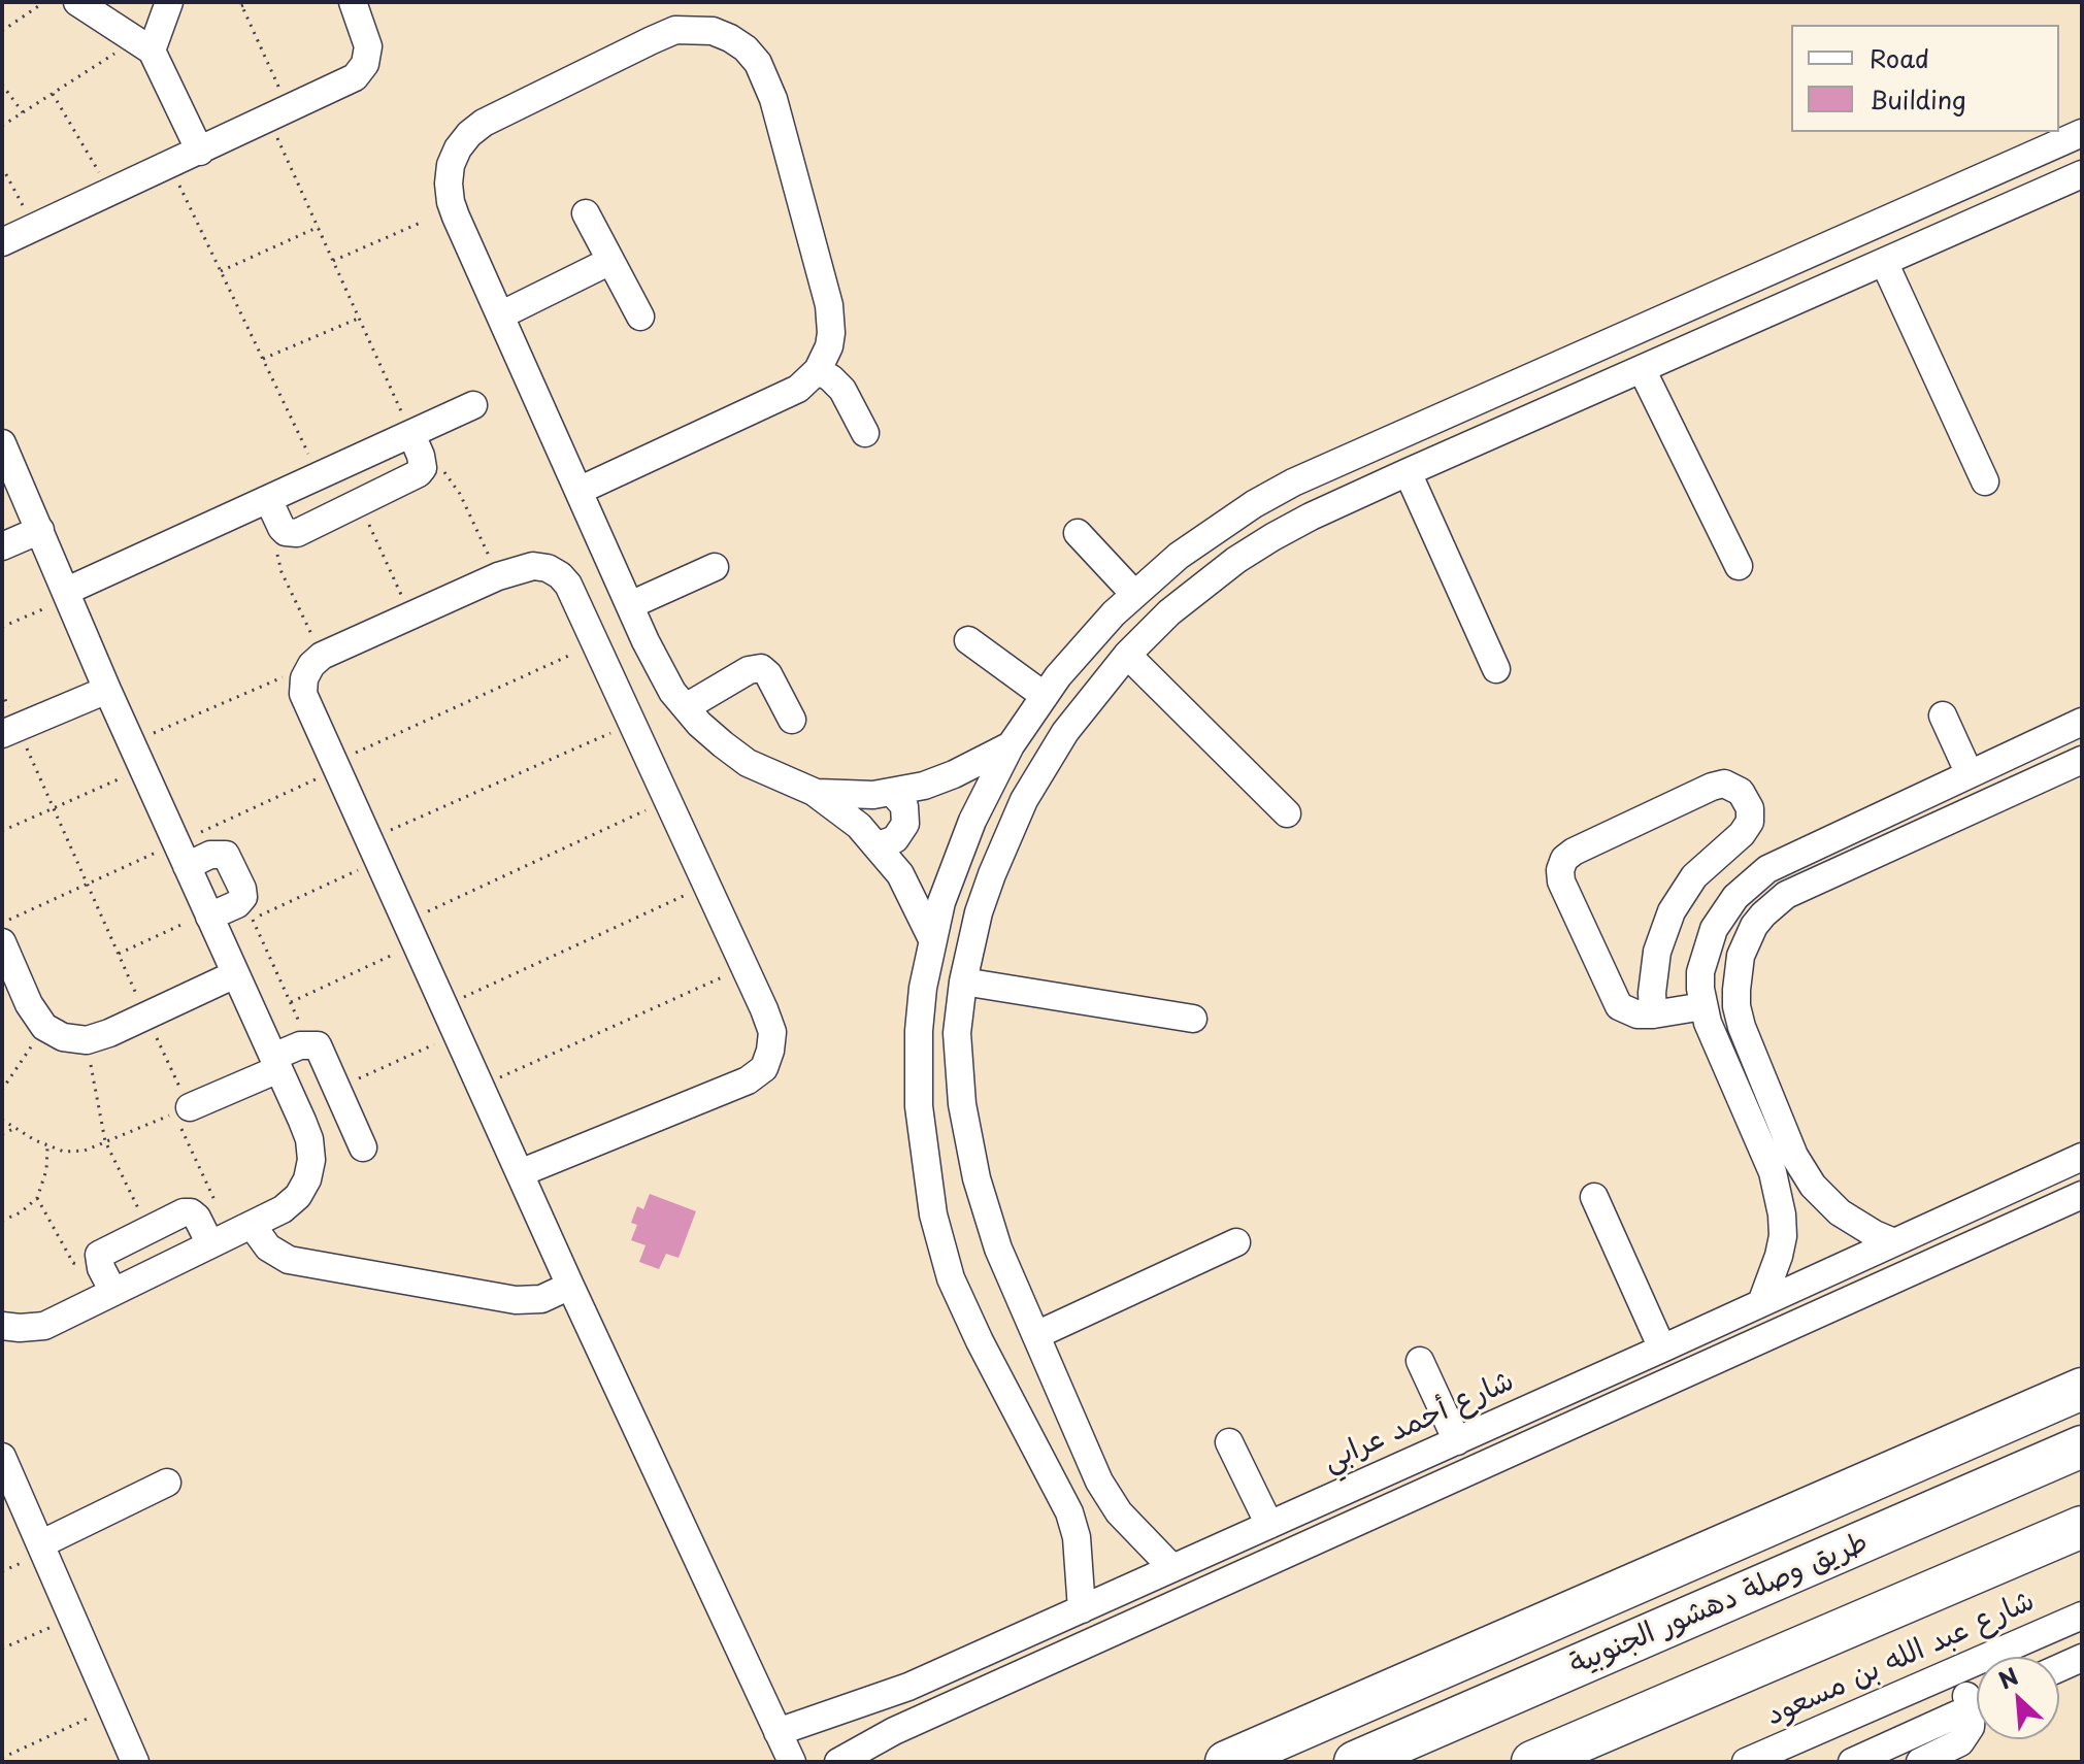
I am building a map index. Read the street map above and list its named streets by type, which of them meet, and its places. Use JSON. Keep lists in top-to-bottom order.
{
  "streets": {
    "highway": ["طريق وصلة دهشور الجنوبية"],
    "street": ["شارع أحمد عرابي", "شارع عبد الله بن مسعود"]
  },
  "legend": ["Road", "Building"],
  "north": "top left"
}
